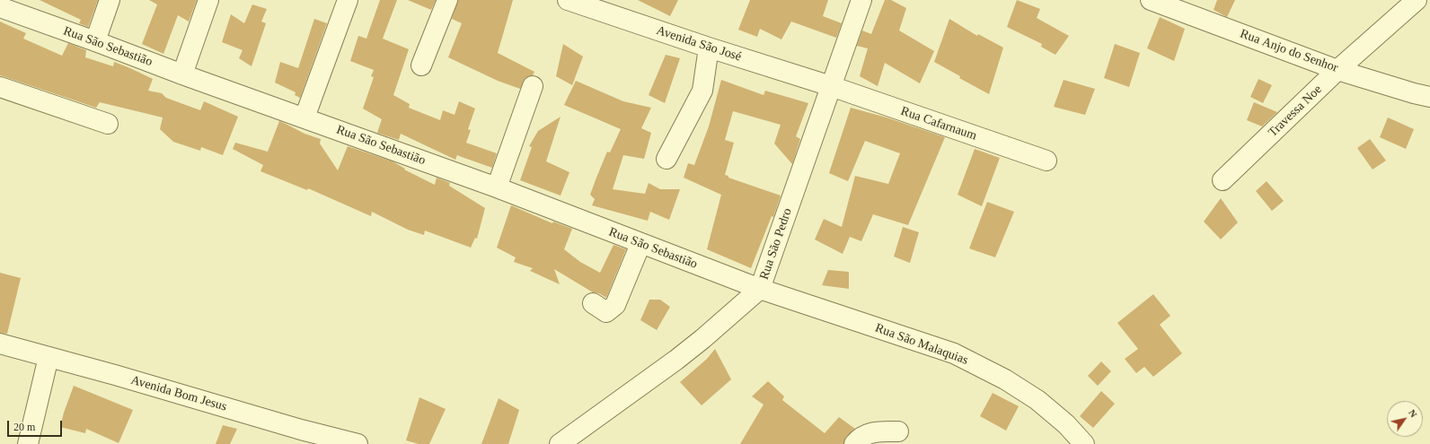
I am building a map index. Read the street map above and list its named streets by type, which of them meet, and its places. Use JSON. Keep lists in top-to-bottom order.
{
  "streets": {
    "street": [
      "Avenida São José",
      "Rua São Sebastião",
      "Rua Anjo do Senhor",
      "Travessa Noe",
      "Rua Cafarnaum",
      "Rua São Pedro",
      "Rua São Malaquias",
      "Avenida Bom Jesus"
    ]
  },
  "crossings": [
    ["Avenida São José", "Rua Cafarnaum"],
    ["Avenida São José", "Rua São Pedro"],
    ["Rua São Sebastião", "Rua São Pedro"],
    ["Rua São Sebastião", "Rua São Malaquias"],
    ["Rua Anjo do Senhor", "Travessa Noe"],
    ["Rua Cafarnaum", "Rua São Pedro"],
    ["Rua São Pedro", "Rua São Malaquias"]
  ],
  "scale_bar": "20 m",
  "north": "top right"
}
